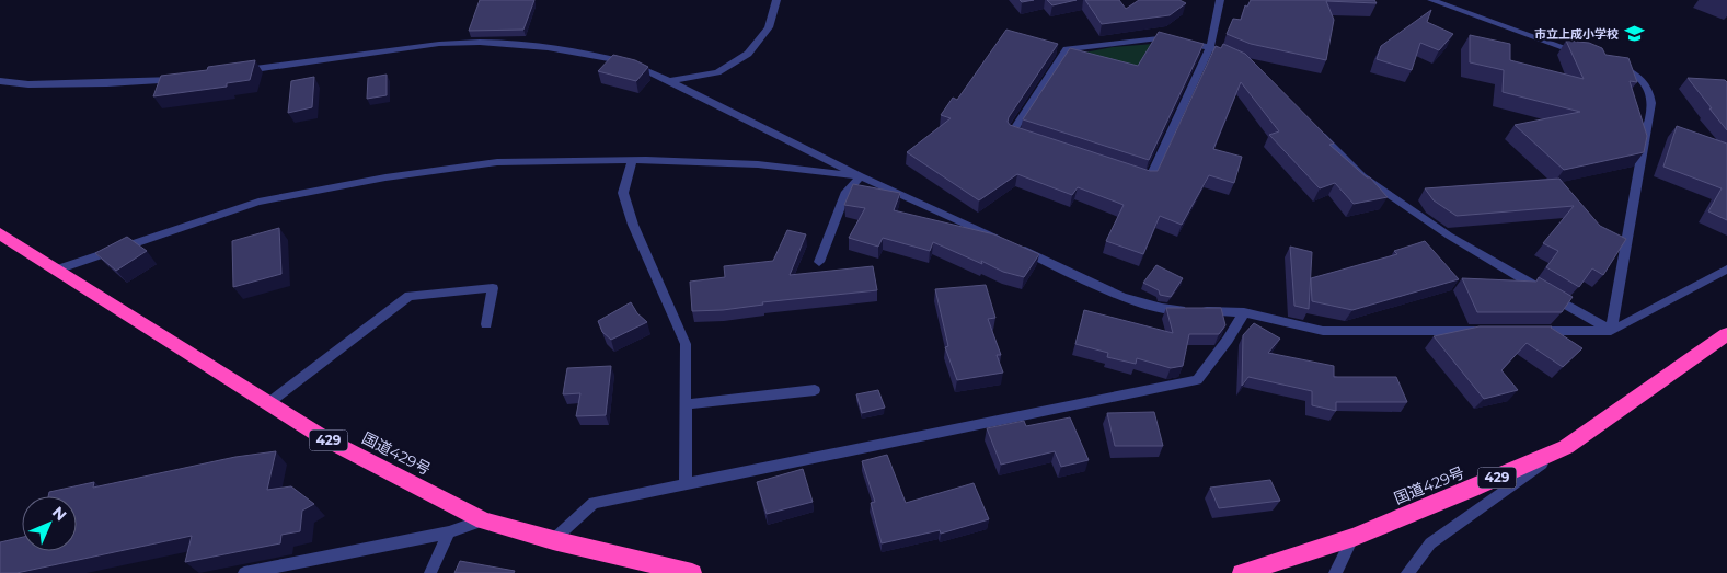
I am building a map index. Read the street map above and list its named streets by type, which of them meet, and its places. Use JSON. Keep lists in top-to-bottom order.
{
  "streets": {
    "highway": ["429", "国道429号"]
  },
  "places": {
    "school or university": ["市立上成小学校"]
  },
  "north": "top right"
}
